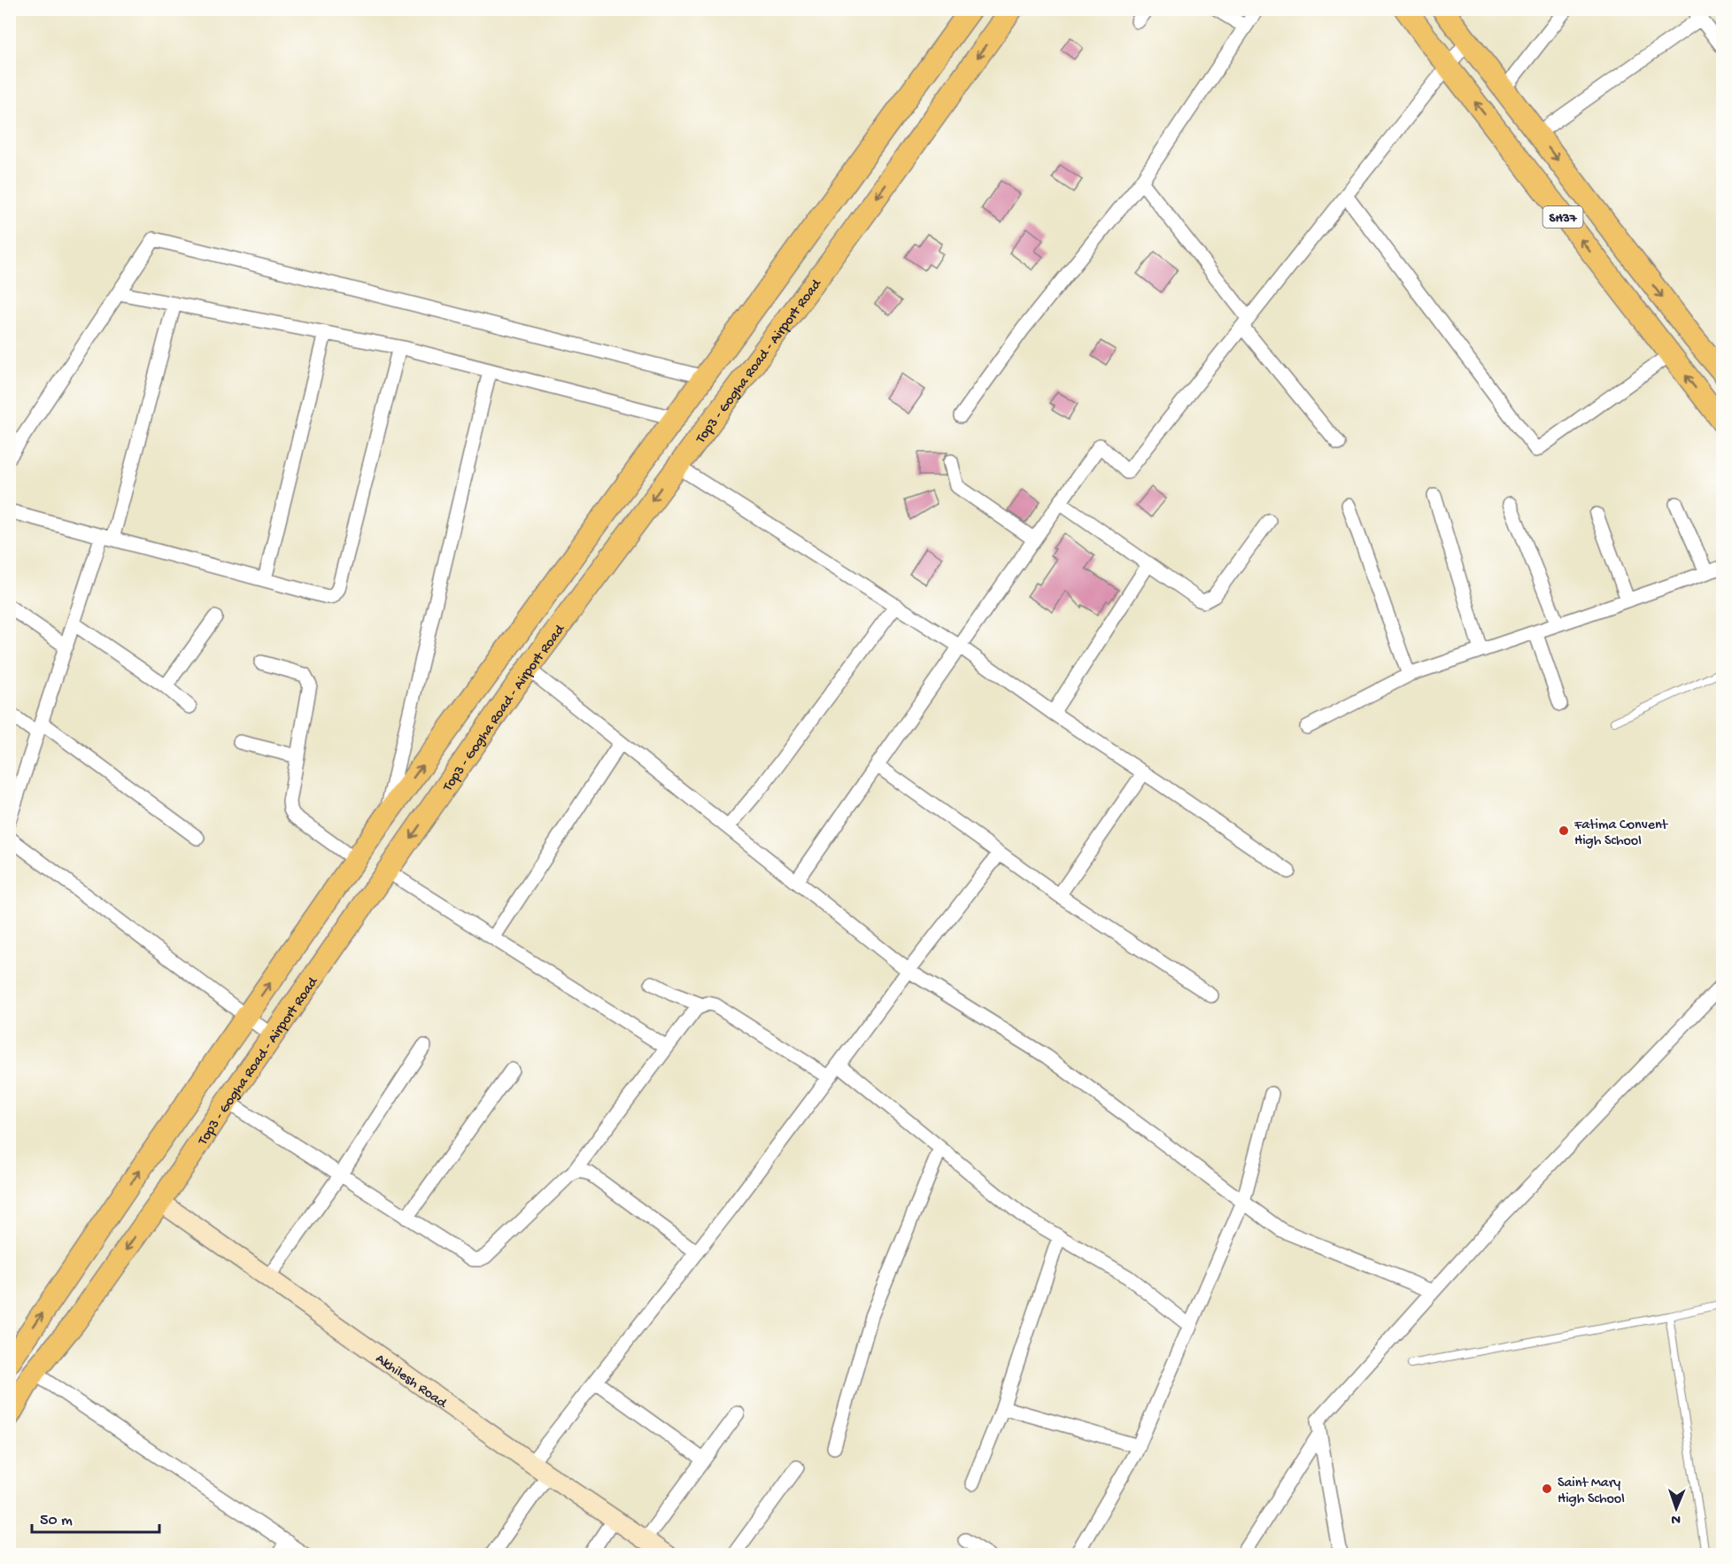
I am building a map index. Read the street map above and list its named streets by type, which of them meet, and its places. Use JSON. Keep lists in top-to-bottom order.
{
  "streets": {
    "main road": ["SH37", "Top3 - Gogha Road - Airport Road"],
    "street": ["Akhilesh Road"]
  },
  "crossings": [
    ["Top3 - Gogha Road - Airport Road", "Akhilesh Road"]
  ],
  "places": ["Fatima Convent High School", "Saint Mary High School"],
  "scale_bar": "50 m",
  "north": "bottom"
}
